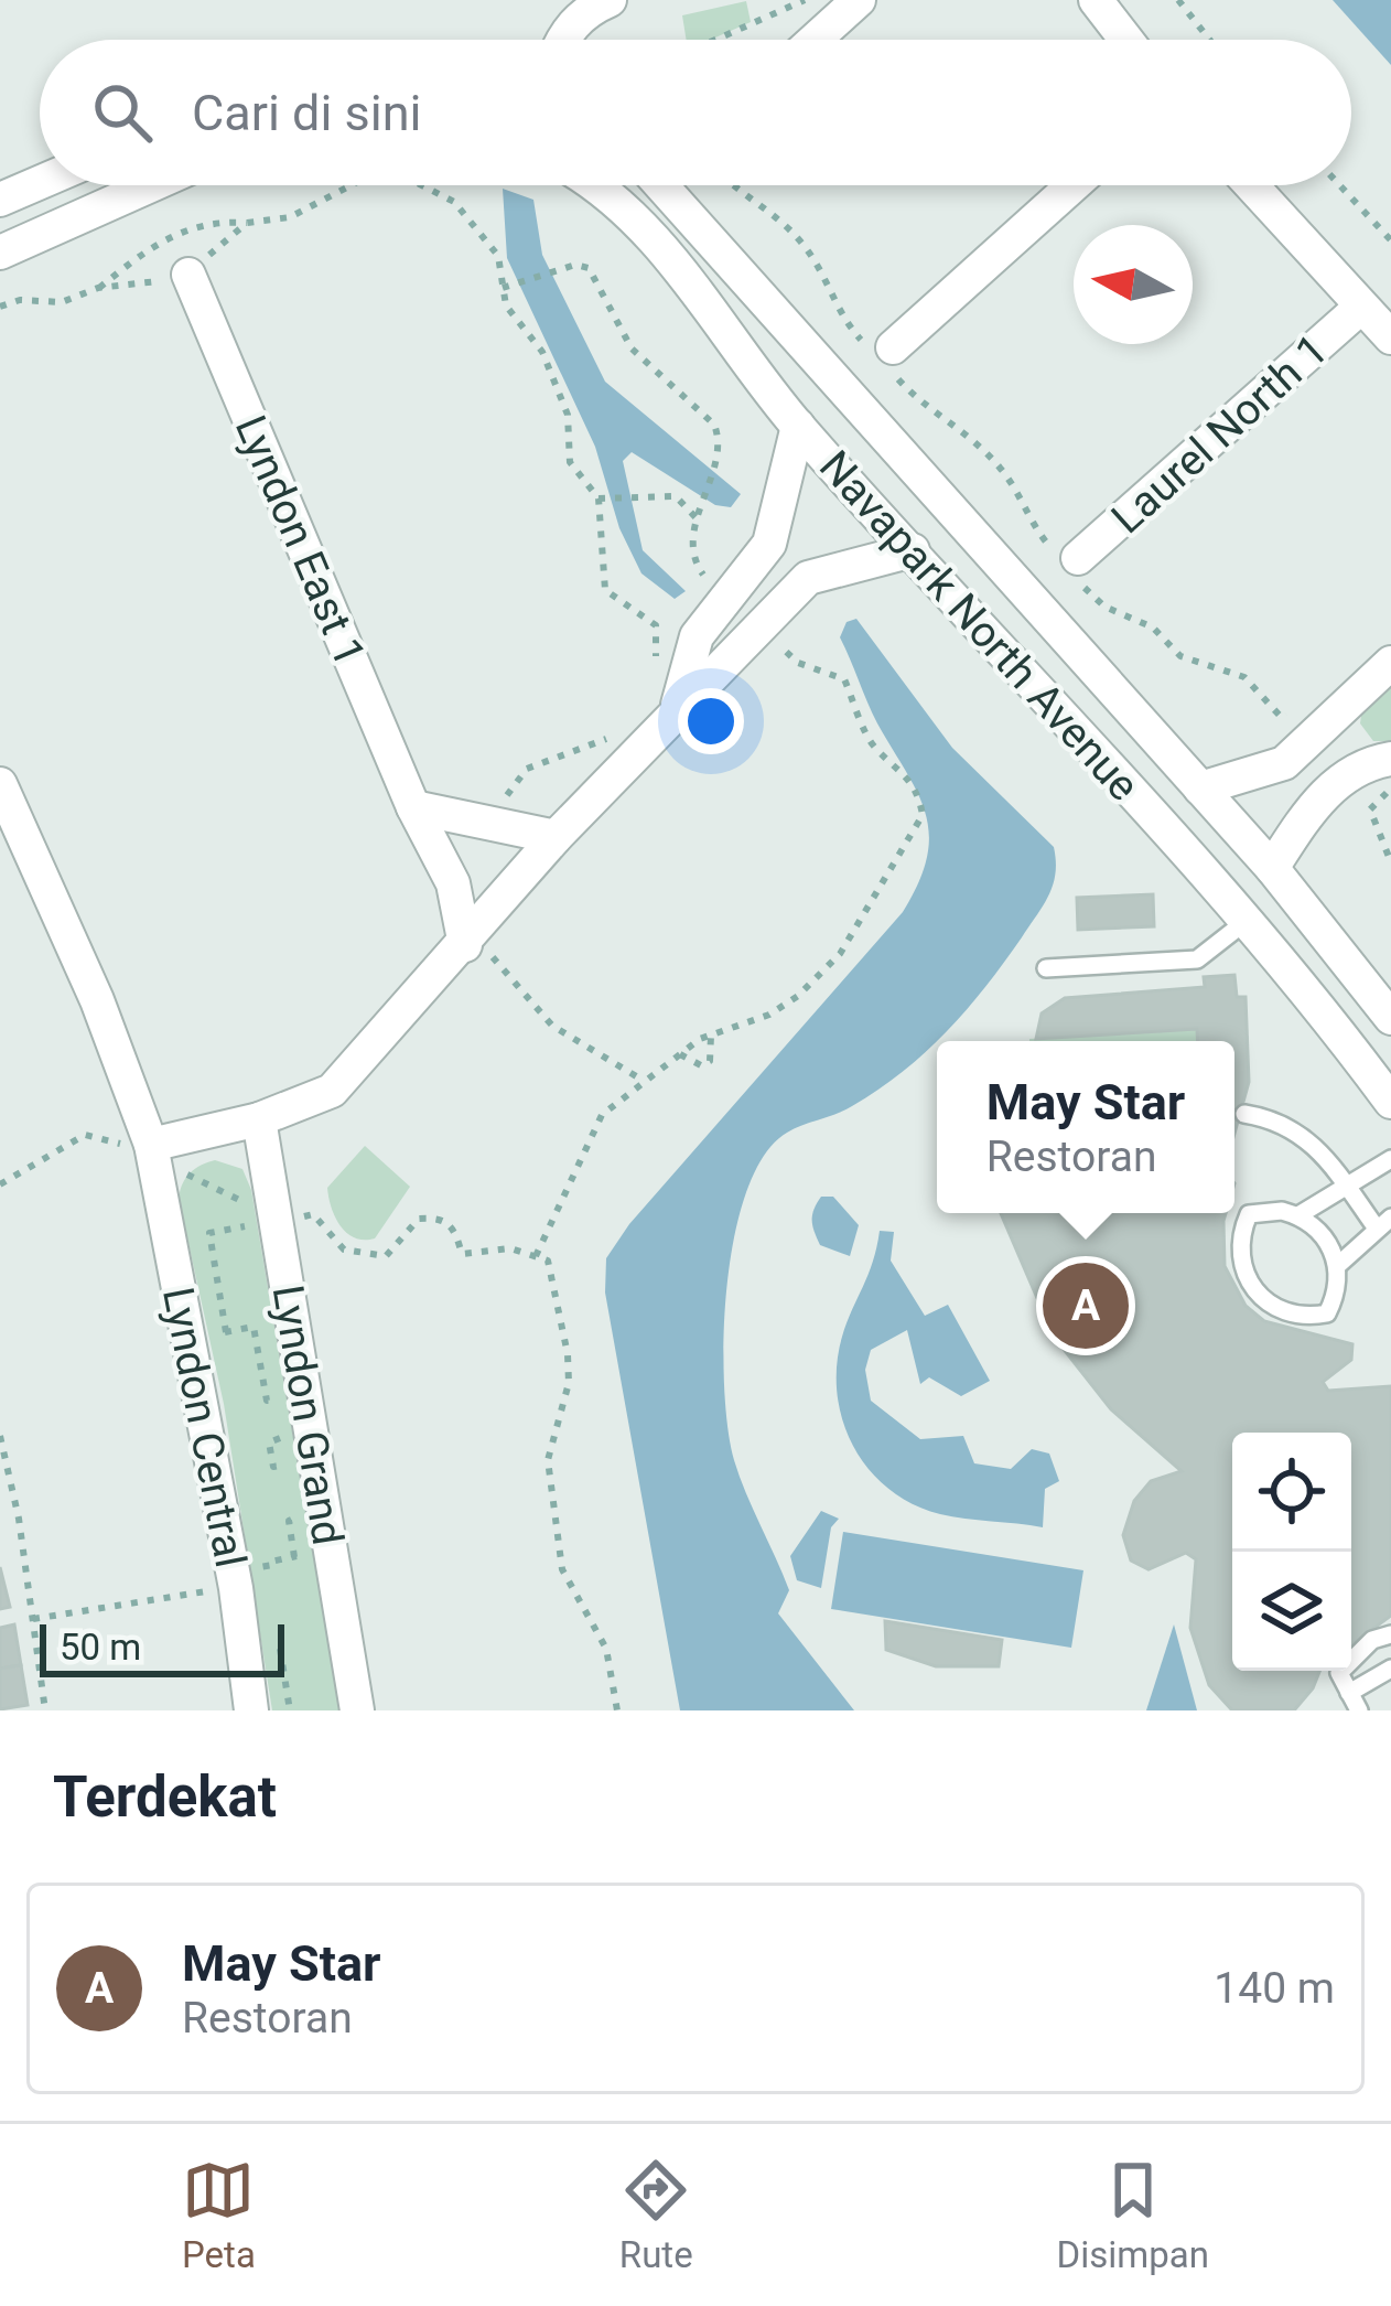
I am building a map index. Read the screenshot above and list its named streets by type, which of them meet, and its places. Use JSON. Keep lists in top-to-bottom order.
{
  "streets": {
    "street": [
      "Laurel North 1",
      "Lyndon East 1",
      "Navapark North Avenue",
      "Lyndon Grand",
      "Lyndon Central"
    ]
  },
  "scale_bar": "50 m",
  "north": "left",
  "page": {
    "search": "Cari di sini",
    "popup": ["May Star", "Restoran"],
    "pins": "A",
    "scale": "50 m",
    "heading": "Terdekat",
    "list": [
      {
        "mark": "A",
        "name": "May Star",
        "note": "Restoran",
        "value": "140 m"
      }
    ],
    "nav": ["Peta", "Rute", "Disimpan"]
  }
}
